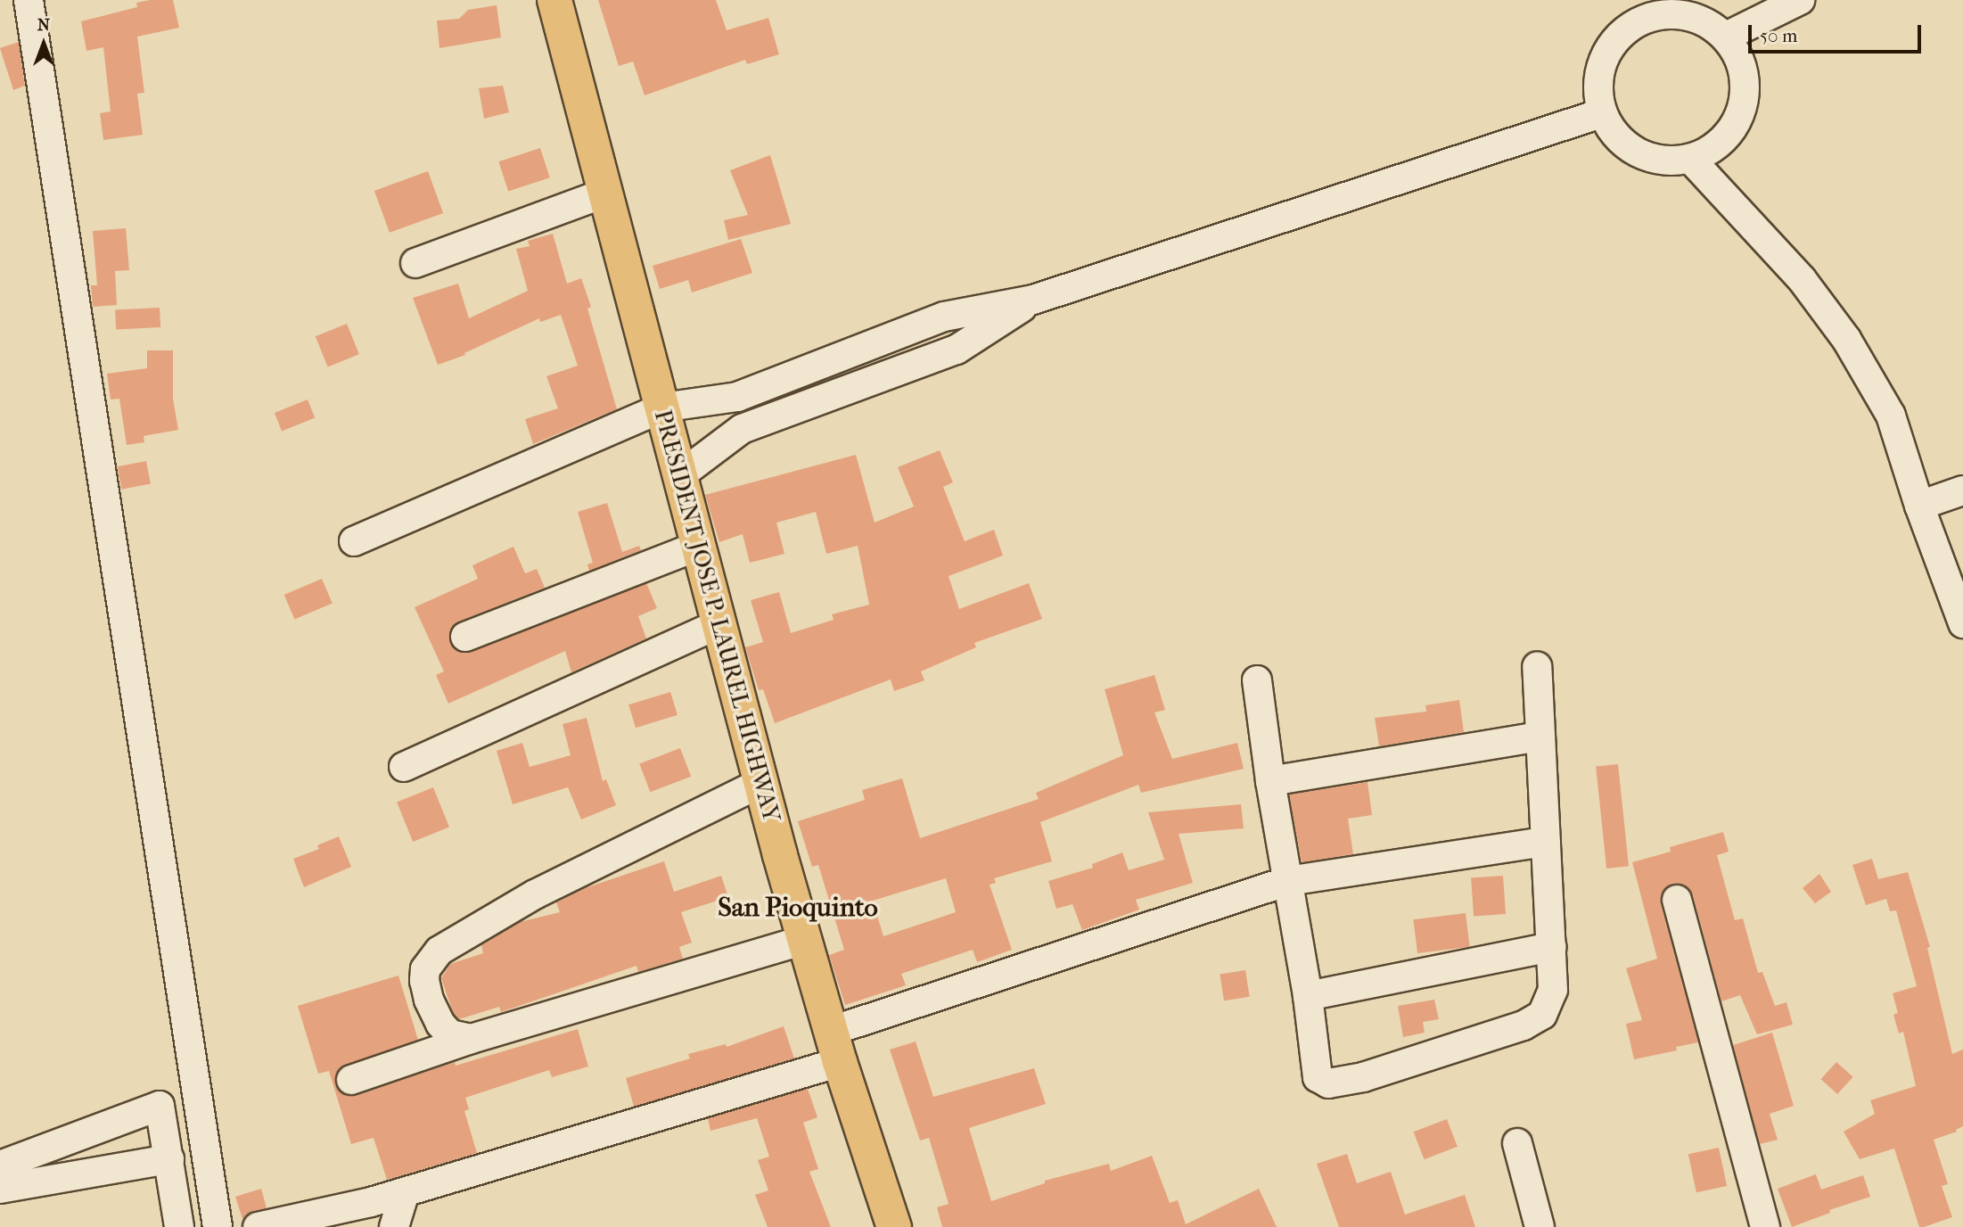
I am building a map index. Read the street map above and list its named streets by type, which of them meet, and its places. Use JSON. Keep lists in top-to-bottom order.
{
  "streets": {
    "highway": ["PRESIDENT JOSE P. LAUREL HIGHWAY"]
  },
  "districts": ["San Pioquinto"],
  "scale_bar": "50 m",
  "north": "top"
}
